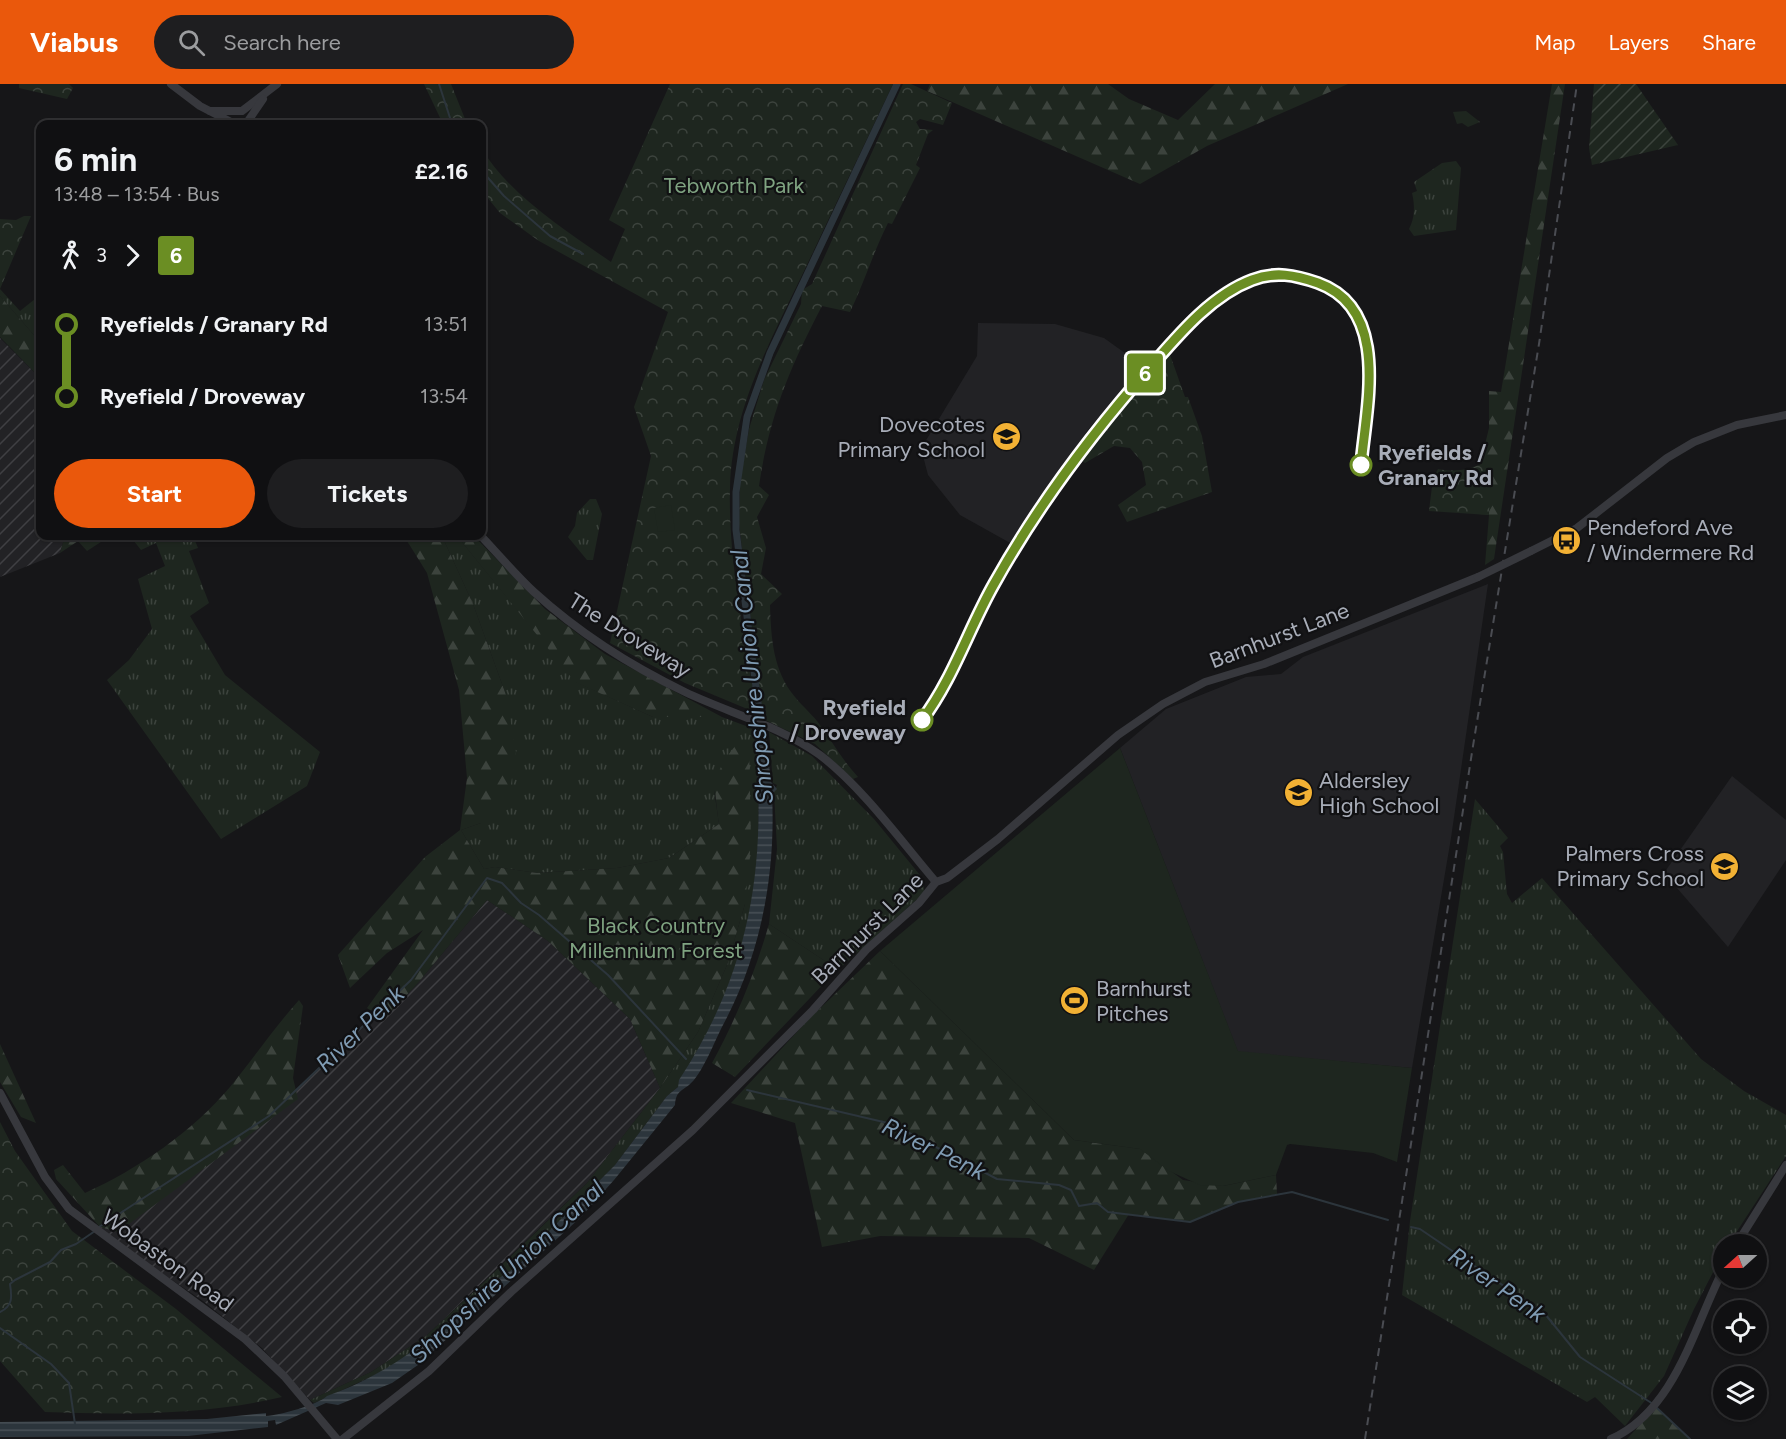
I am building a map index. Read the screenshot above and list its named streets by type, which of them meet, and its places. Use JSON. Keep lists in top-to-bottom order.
{
  "streets": {
    "street": ["The Droveway", "Barnhurst Lane", "Wobaston Road"]
  },
  "crossings": [
    ["The Droveway", "Barnhurst Lane"]
  ],
  "water": ["Shropshire Union Canal", "River Penk"],
  "parks": ["Tebworth Park", "Black Country Millennium Forest"],
  "places": {
    "school or university": ["Dovecotes Primary School", "Aldersley High School", "Palmers Cross Primary School"],
    "other": ["Ryefields / Granary Rd", "Ryefield / Droveway"],
    "bus stop": ["Pendeford Ave / Windermere Rd"],
    "sports": ["Barnhurst Pitches"]
  },
  "lines": ["bus line 6"],
  "north": "left",
  "page": {
    "header": "Viabus",
    "search": "Search here",
    "nav": ["Map", "Layers", "Share"],
    "on_map": "6",
    "heading": ["6 min", "13:48 – 13:54 · Bus", "£2.16"],
    "legs": ["3", "6"],
    "list": [
      {
        "name": "Ryefields / Granary Rd",
        "value": "13:51"
      },
      {
        "name": "Ryefield / Droveway",
        "value": "13:54"
      }
    ],
    "buttons": ["Start", "Tickets"]
  }
}
